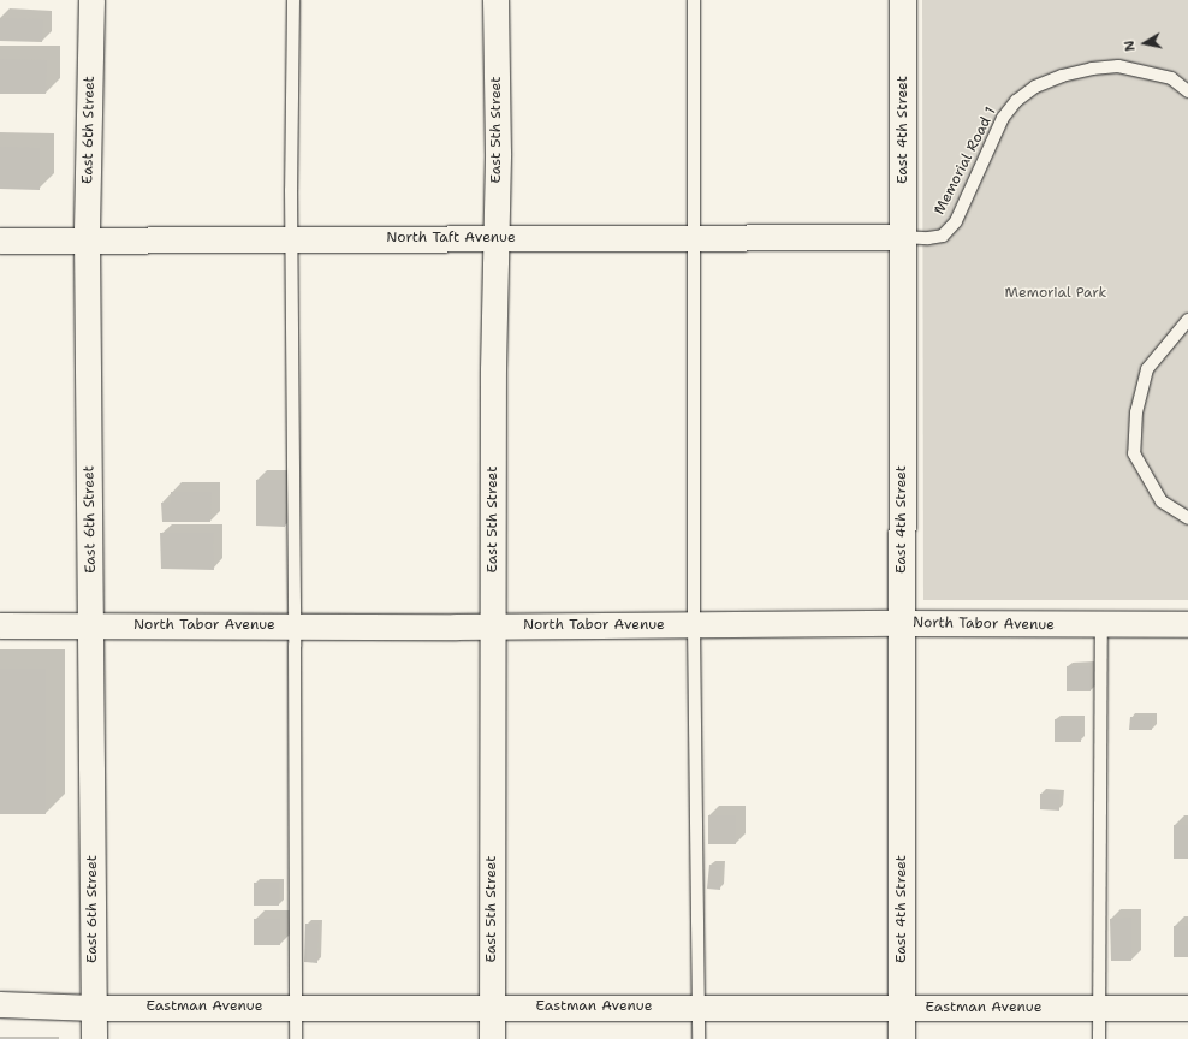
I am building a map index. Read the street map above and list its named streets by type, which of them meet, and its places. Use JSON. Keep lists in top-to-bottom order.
{
  "streets": {
    "main road": ["East 4th Street"],
    "street": [
      "East 6th Street",
      "East 5th Street",
      "North Taft Avenue",
      "North Tabor Avenue",
      "Eastman Avenue"
    ],
    "lane": ["Memorial Road 1"]
  },
  "crossings": [
    ["East 6th Street", "North Taft Avenue"],
    ["East 6th Street", "North Tabor Avenue"],
    ["East 6th Street", "Eastman Avenue"],
    ["East 5th Street", "North Taft Avenue"],
    ["East 5th Street", "North Tabor Avenue"],
    ["East 5th Street", "Eastman Avenue"],
    ["East 4th Street", "Memorial Road 1"],
    ["East 4th Street", "North Taft Avenue"],
    ["East 4th Street", "North Tabor Avenue"],
    ["East 4th Street", "Eastman Avenue"],
    ["Memorial Road 1", "North Taft Avenue"]
  ],
  "parks": ["Memorial Park"],
  "north": "left"
}
